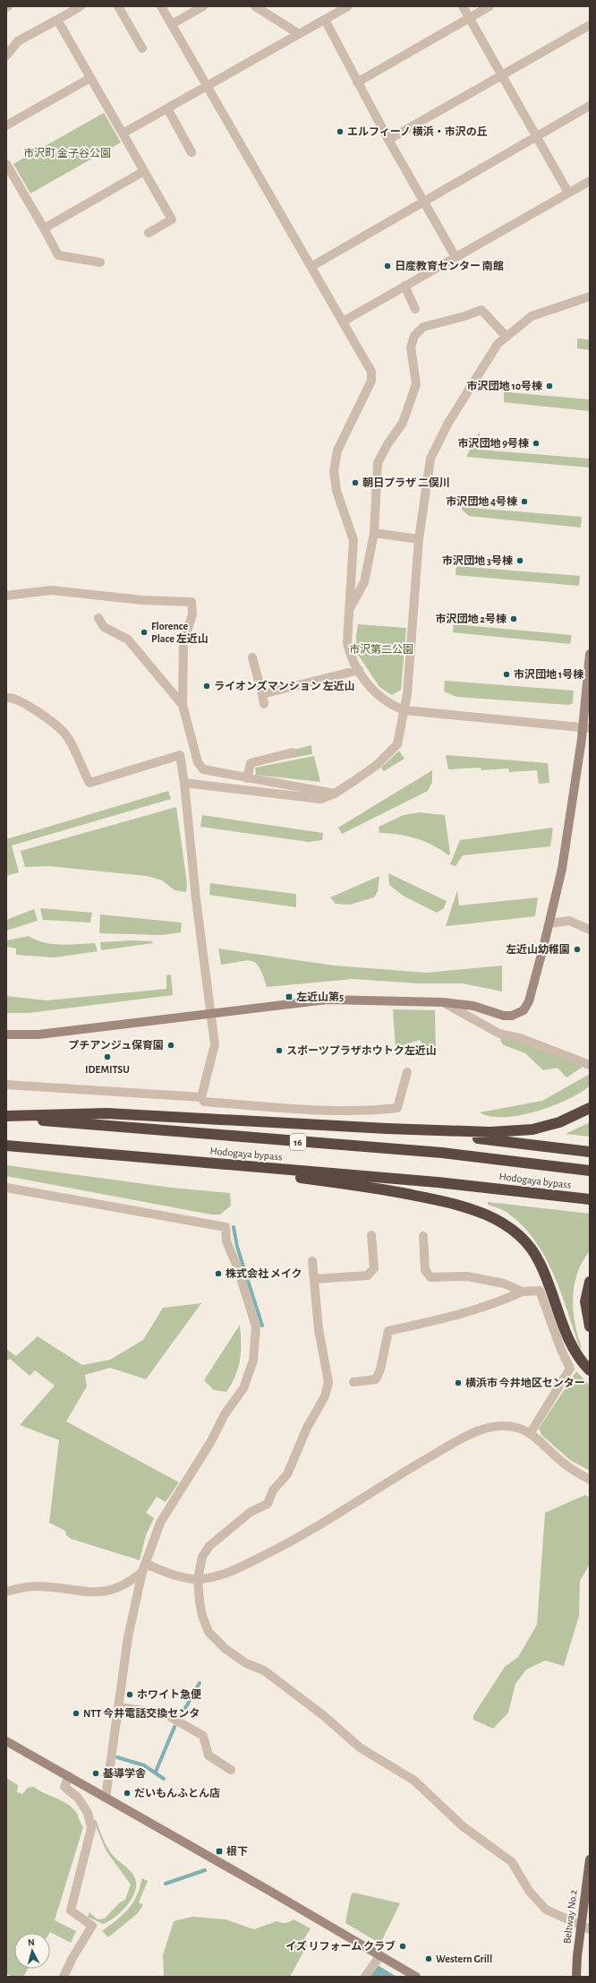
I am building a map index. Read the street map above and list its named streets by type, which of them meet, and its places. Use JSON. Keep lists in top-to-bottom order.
{
  "streets": {
    "highway": ["16", "Hodogaya bypass"],
    "main road": ["Beltway No.2"]
  },
  "parks": ["市沢町 金子谷公園", "市沢第二公園"],
  "places": {
    "other": [
      "エルフィーノ 横浜・市沢の丘",
      "日産教育センター 南館",
      "市沢団地 10号棟",
      "市沢団地 9号棟",
      "朝日プラザ 二俣川",
      "市沢団地 4号棟",
      "市沢団地 3号棟",
      "市沢団地 2号棟",
      "Florence Place 左近山",
      "市沢団地 1号棟",
      "ライオンズマンション 左近山",
      "左近山幼稚園",
      "プチアンジュ保育園",
      "スポーツプラザホウトク左近山",
      "IDEMITSU",
      "株式会社 メイク",
      "横浜市 今井地区センター",
      "ホワイト急便",
      "NTT 今井電話交換センタ",
      "基導学舎",
      "だいもんふとん店",
      "イズ リフォーム クラブ",
      "Western Grill"
    ],
    "transit": ["左近山第5", "根下"]
  },
  "north": "top"
}
